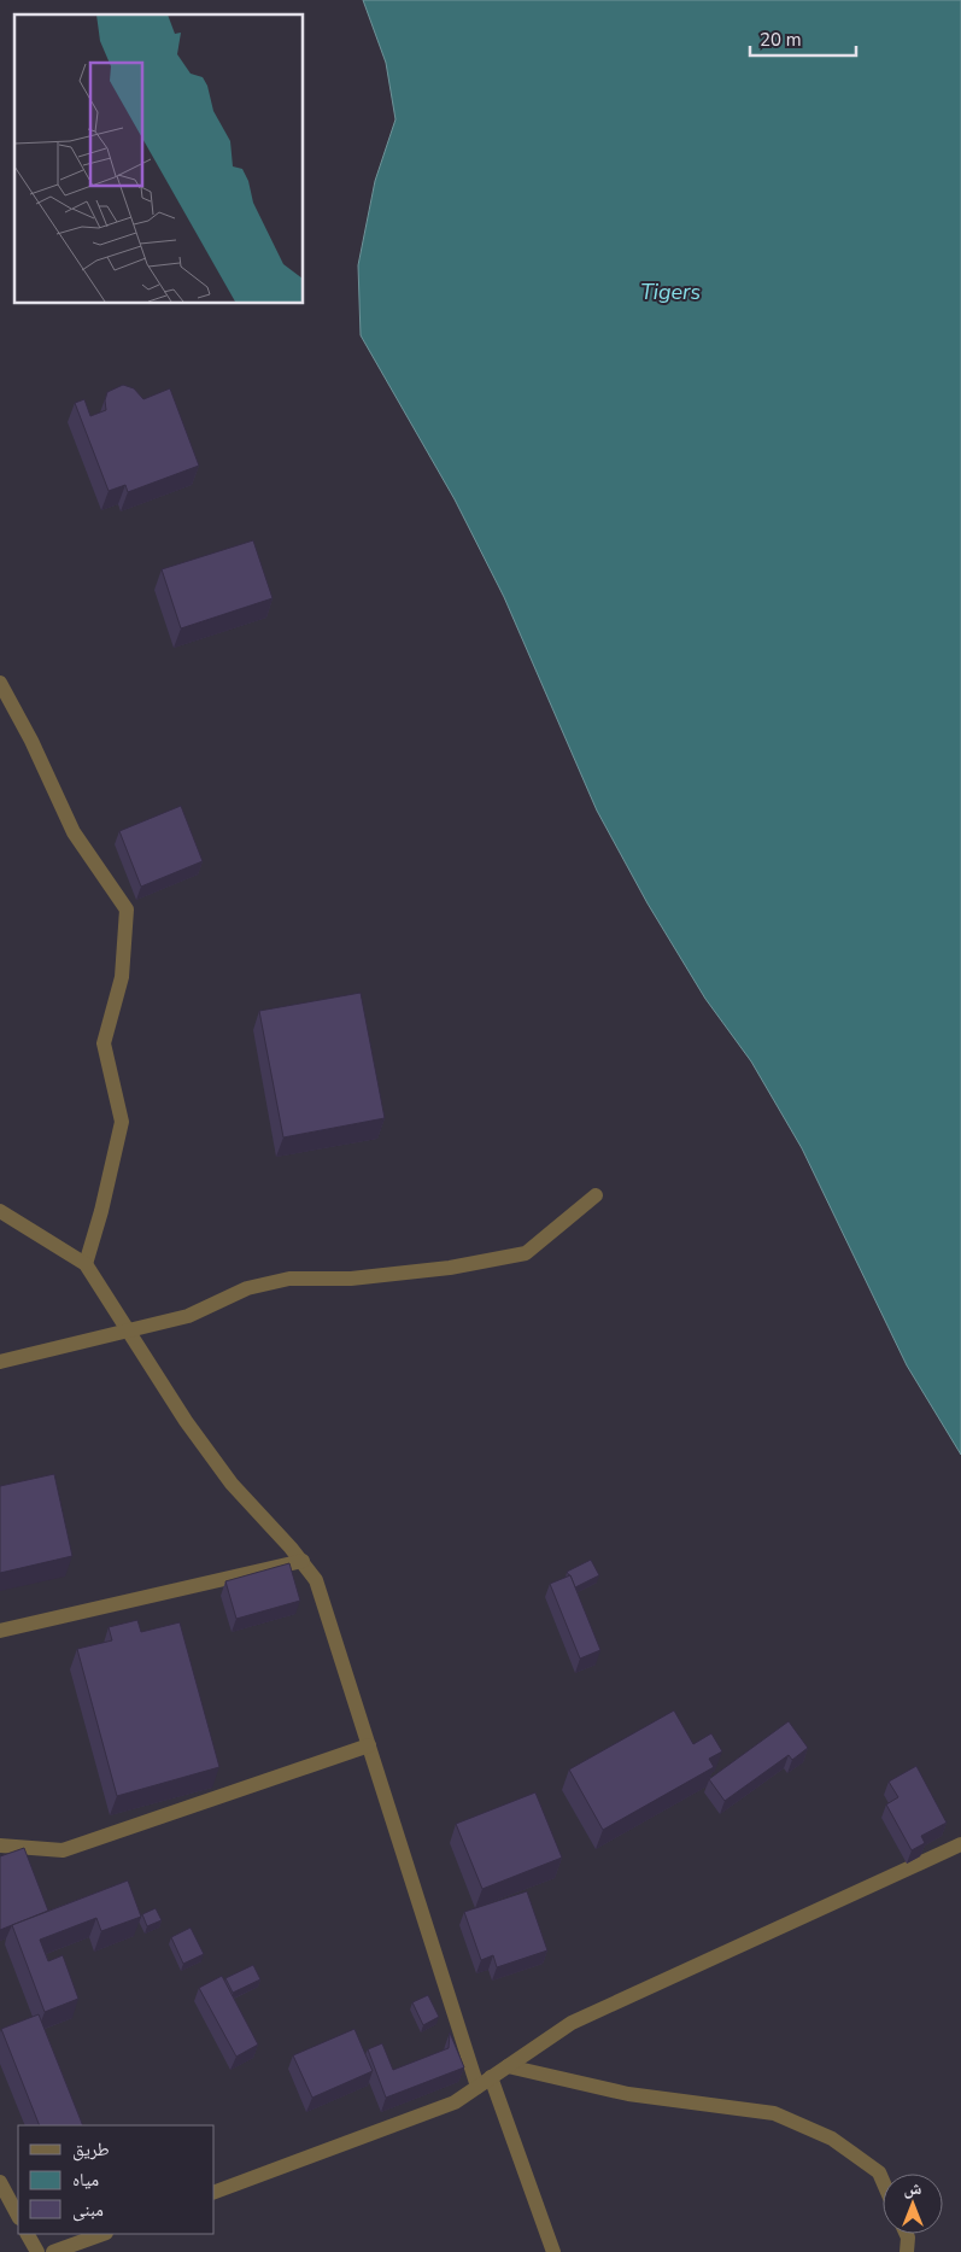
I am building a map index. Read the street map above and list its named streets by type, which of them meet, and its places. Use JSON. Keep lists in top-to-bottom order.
{
  "water": ["Tigers"],
  "legend": ["طريق", "مياه", "مبنى"],
  "scale_bar": "20 m",
  "north": "top"
}
